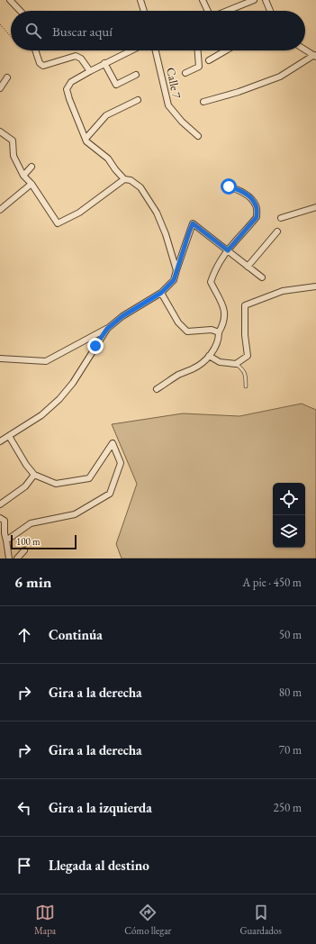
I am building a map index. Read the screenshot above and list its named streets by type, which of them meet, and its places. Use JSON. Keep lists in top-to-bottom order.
{
  "streets": {
    "street": ["Calle 7"]
  },
  "scale_bar": "100 m",
  "page": {
    "search": "Buscar aquí",
    "scale": "100 m",
    "heading": ["6 min", "A pie · 450 m"],
    "list": [
      ["Continúa", "50 m"],
      ["Gira a la derecha", "80 m"],
      ["Gira a la derecha", "70 m"],
      ["Gira a la izquierda", "250 m"],
      "Llegada al destino"
    ],
    "nav": ["Mapa", "Cómo llegar", "Guardados"]
  }
}
